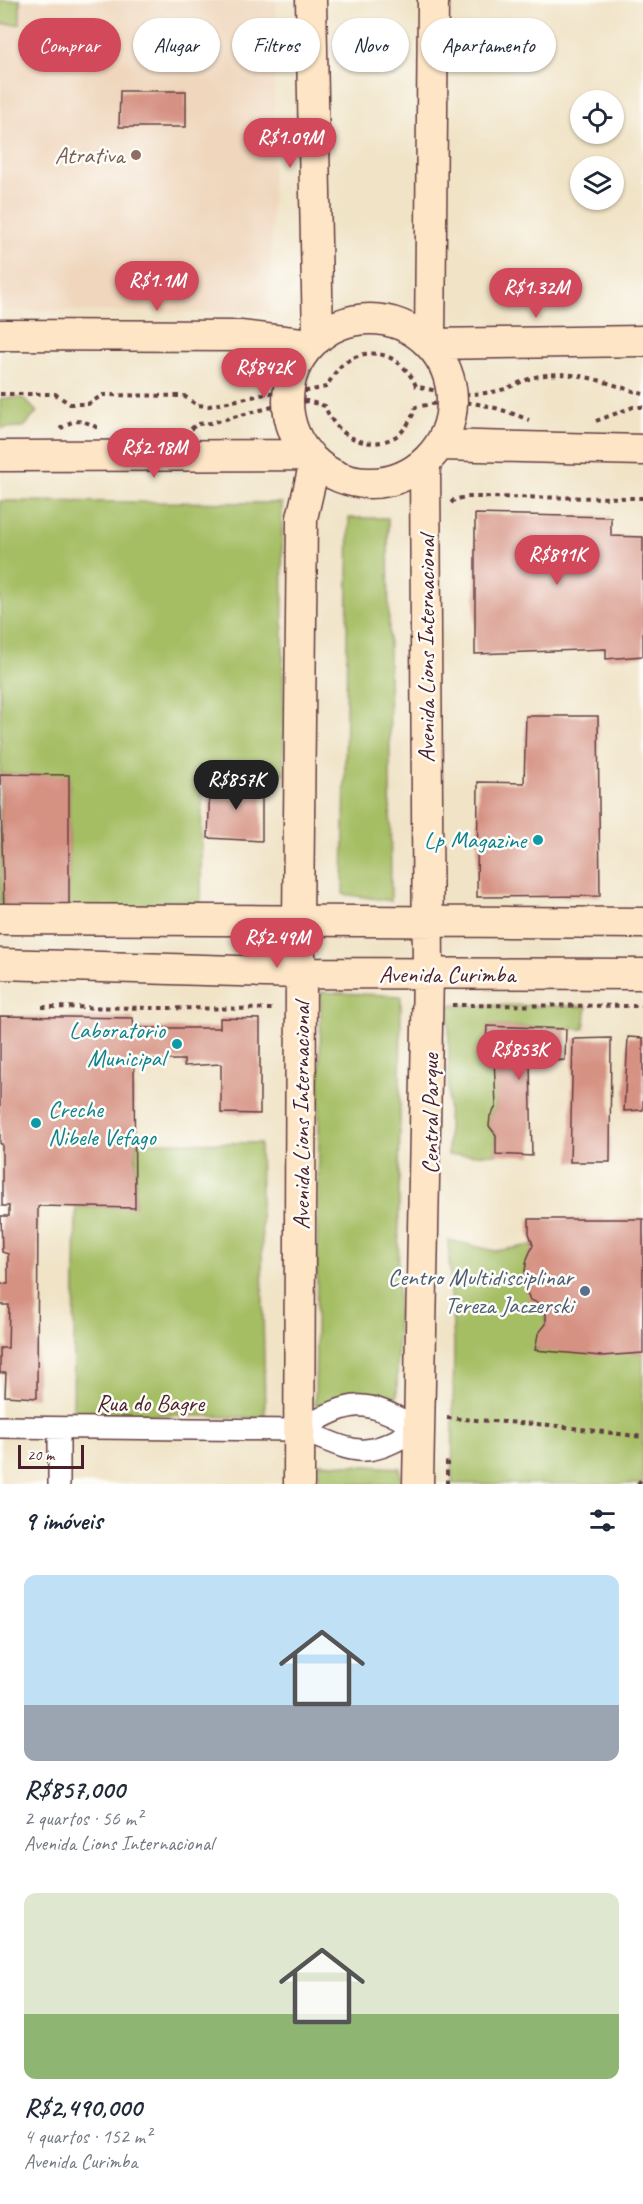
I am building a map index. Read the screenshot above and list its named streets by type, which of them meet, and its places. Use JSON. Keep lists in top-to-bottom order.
{
  "streets": {
    "street": ["Avenida Lions Internacional", "Avenida Curimba", "Rua do Bagre"]
  },
  "crossings": [
    ["Avenida Lions Internacional", "Avenida Curimba"],
    ["Avenida Lions Internacional", "Rua do Bagre"]
  ],
  "places": [
    "Atrativa",
    "Lp Magazine",
    "Laboratorio Municipal",
    "Creche Nibele Vefago",
    "Centro Multidisciplinar Tereza Jaczerski"
  ],
  "scale_bar": "20 m",
  "page": {
    "chip": [
      "Comprar",
      "Alugar",
      "Filtros",
      "Novo",
      "Apartamento"
    ],
    "price": [
      "R$1.09M",
      "R$1.1M",
      "R$1.32M",
      "R$842K",
      "R$2.18M",
      "R$891K",
      "R$857K",
      "R$2.49M",
      "R$853K"
    ],
    "scale": "20 m",
    "heading": "9 imóveis",
    "list": [
      {
        "name": "R$857,000",
        "note": "2 quartos · 56 m² · Avenida Lions Internacional"
      },
      {
        "name": "R$2,490,000",
        "note": "4 quartos · 152 m² · Avenida Curimba"
      }
    ]
  }
}
